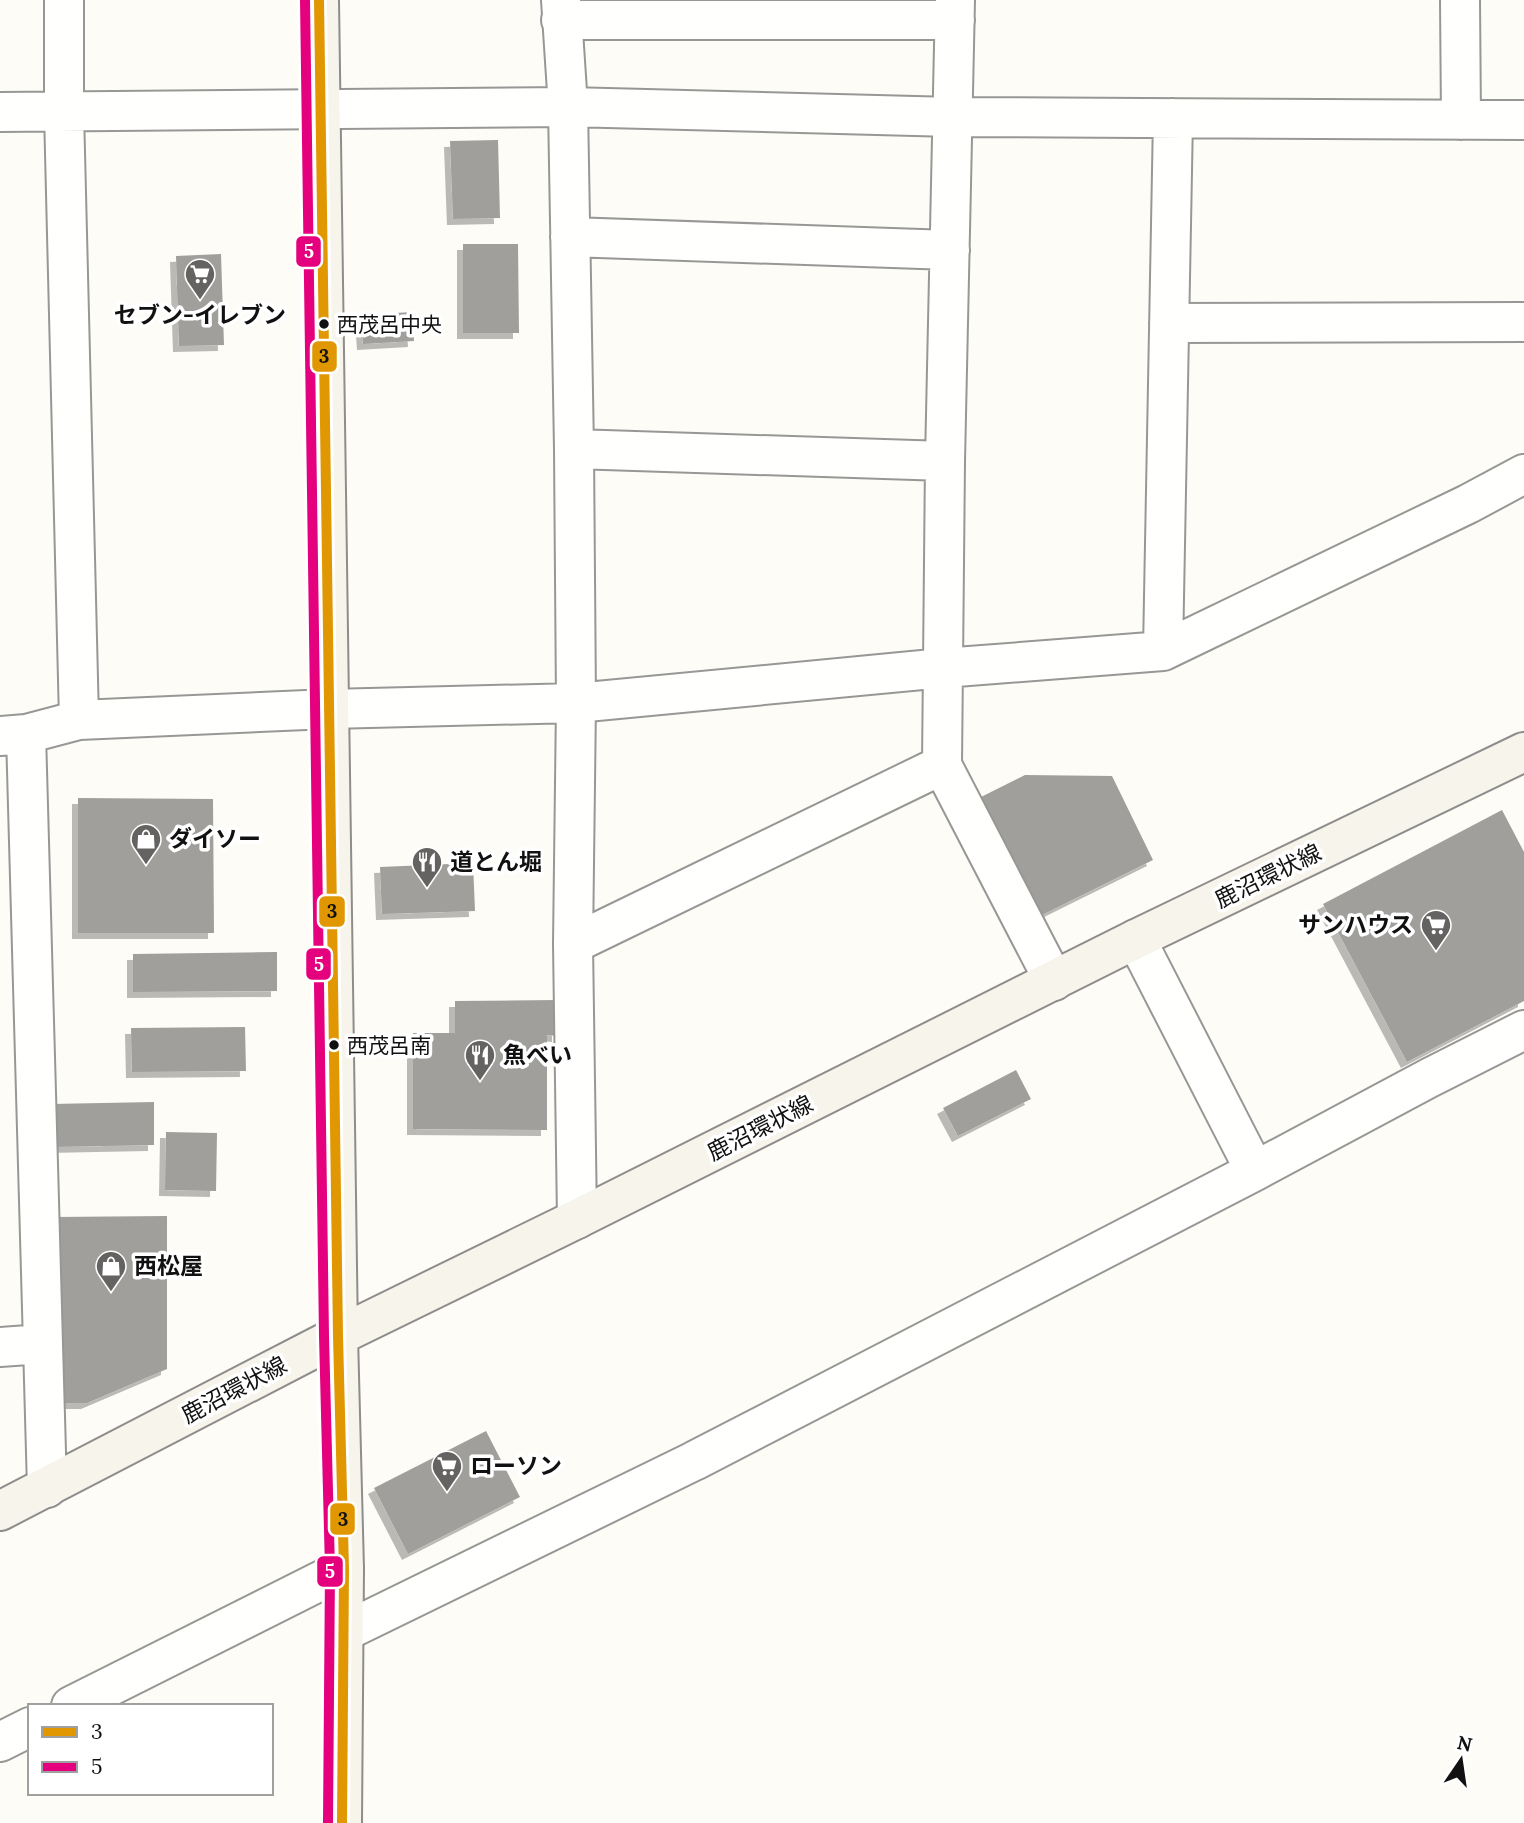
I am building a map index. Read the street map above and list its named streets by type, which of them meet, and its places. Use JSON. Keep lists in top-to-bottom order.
{
  "streets": {
    "street": ["鹿沼環状線"]
  },
  "places": {
    "supermarket": ["セブン-イレブン", "サンハウス", "ローソン"],
    "other": ["西茂呂中央", "西茂呂南"],
    "shop": ["ダイソー", "西松屋"],
    "restaurant": ["道とん堀", "魚べい"]
  },
  "lines": ["transit line 3", "transit line 5"],
  "legend": ["3", "5"],
  "north": "top"
}
